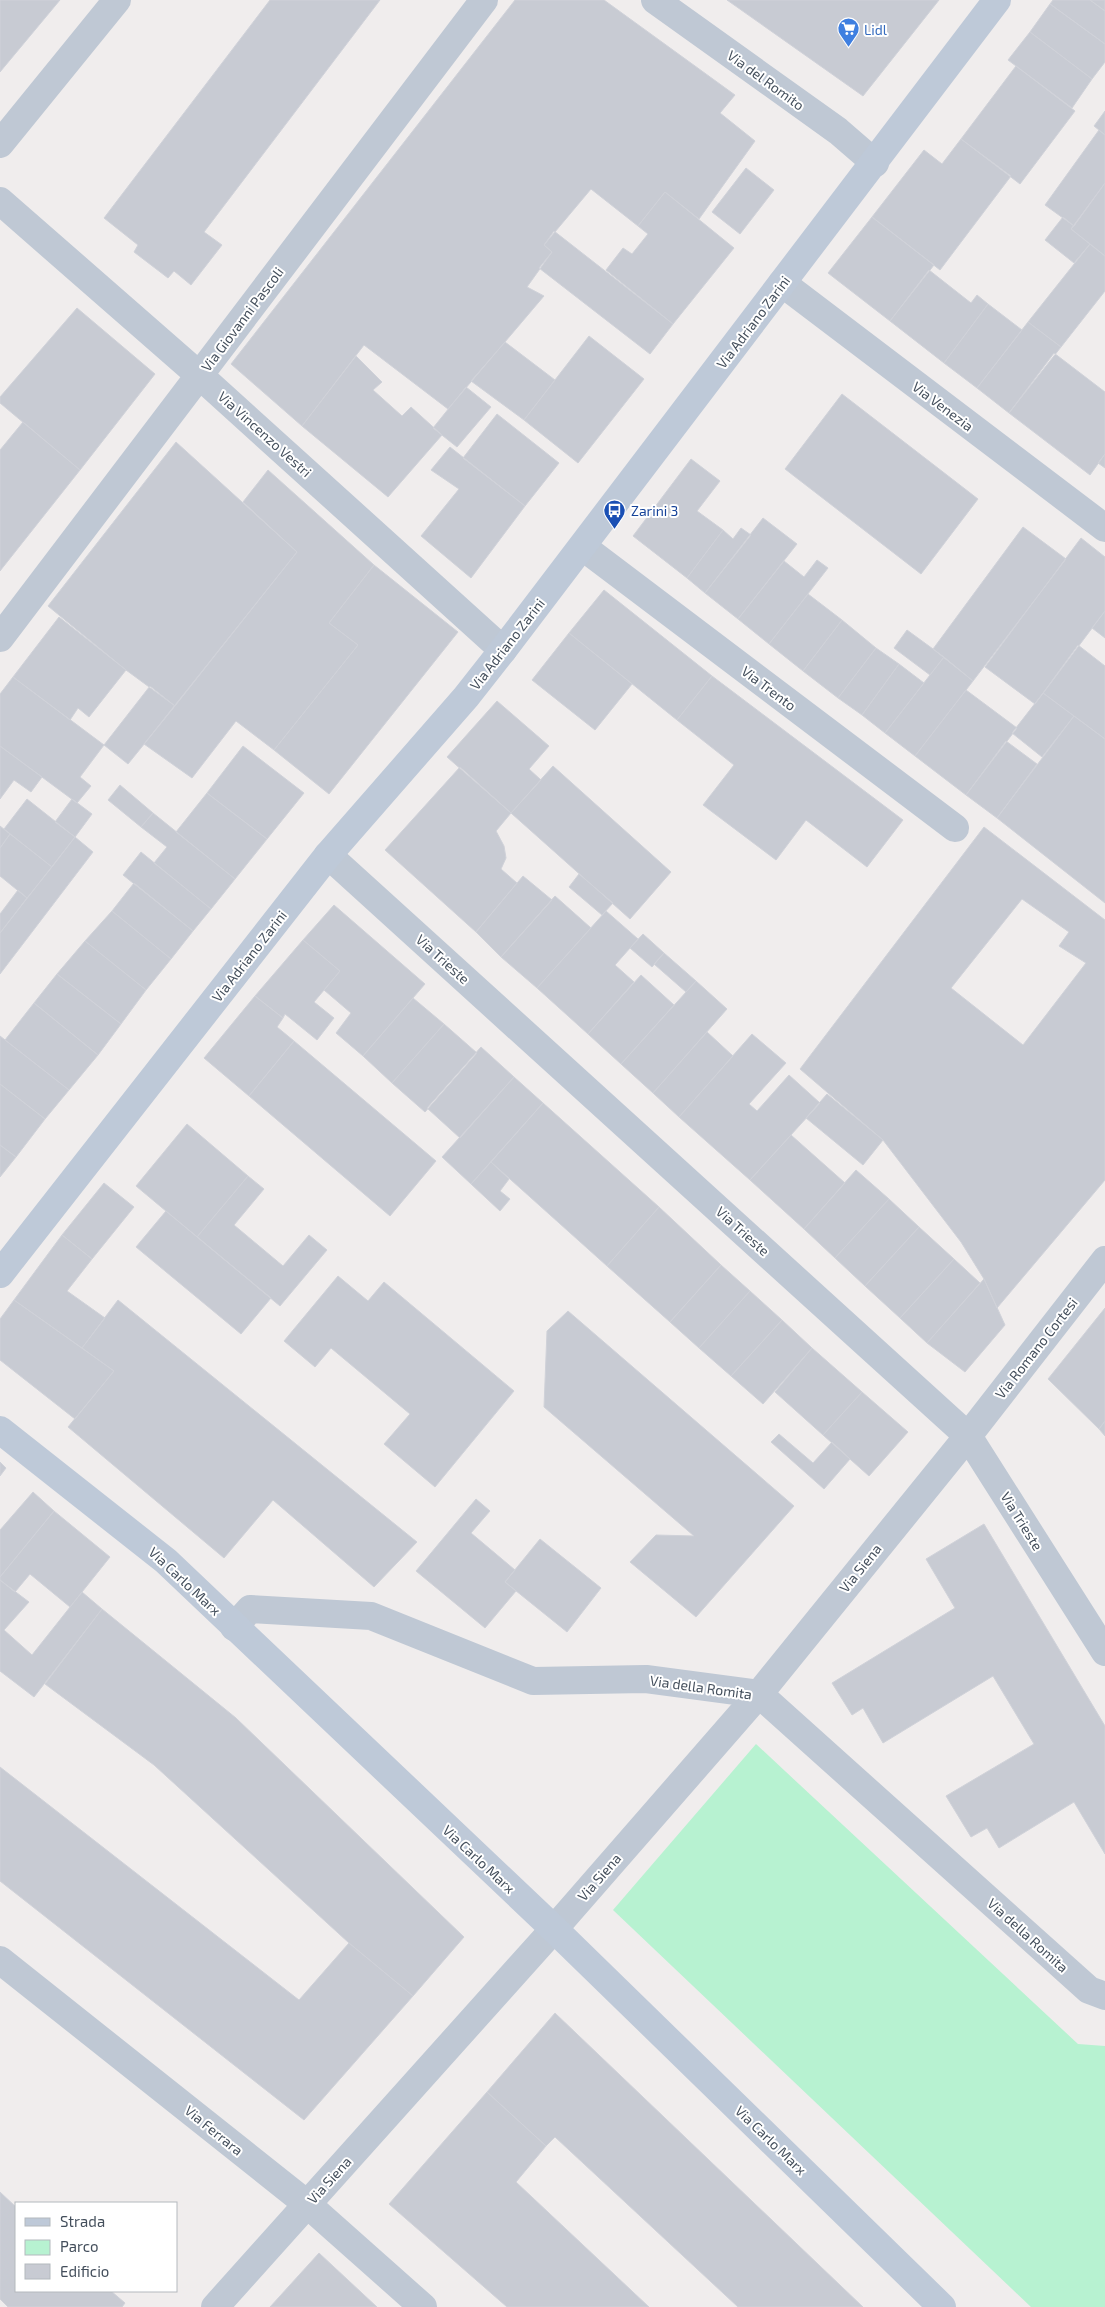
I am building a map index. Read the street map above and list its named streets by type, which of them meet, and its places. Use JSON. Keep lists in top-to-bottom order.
{
  "streets": {
    "street": [
      "Via del Romito",
      "Via Giovanni Pascoli",
      "Via Adriano Zarini",
      "Via Venezia",
      "Via Vincenzo Vestri",
      "Via Trento",
      "Via Trieste",
      "Via Romano Cortesi",
      "Via Siena",
      "Via Carlo Marx",
      "Via della Romita",
      "Via Ferrara"
    ]
  },
  "crossings": [
    ["Via del Romito", "Via Adriano Zarini"],
    ["Via Giovanni Pascoli", "Via Vincenzo Vestri"],
    ["Via Adriano Zarini", "Via Venezia"],
    ["Via Adriano Zarini", "Via Vincenzo Vestri"],
    ["Via Adriano Zarini", "Via Trento"],
    ["Via Adriano Zarini", "Via Trieste"],
    ["Via Trieste", "Via Romano Cortesi"],
    ["Via Trieste", "Via Siena"],
    ["Via Romano Cortesi", "Via Siena"],
    ["Via Siena", "Via Carlo Marx"],
    ["Via Siena", "Via della Romita"],
    ["Via Siena", "Via Ferrara"],
    ["Via Carlo Marx", "Via della Romita"]
  ],
  "places": {
    "supermarket": ["Lidl"],
    "bus stop": ["Zarini 3"]
  },
  "legend": ["Strada", "Parco", "Edificio"]
}
